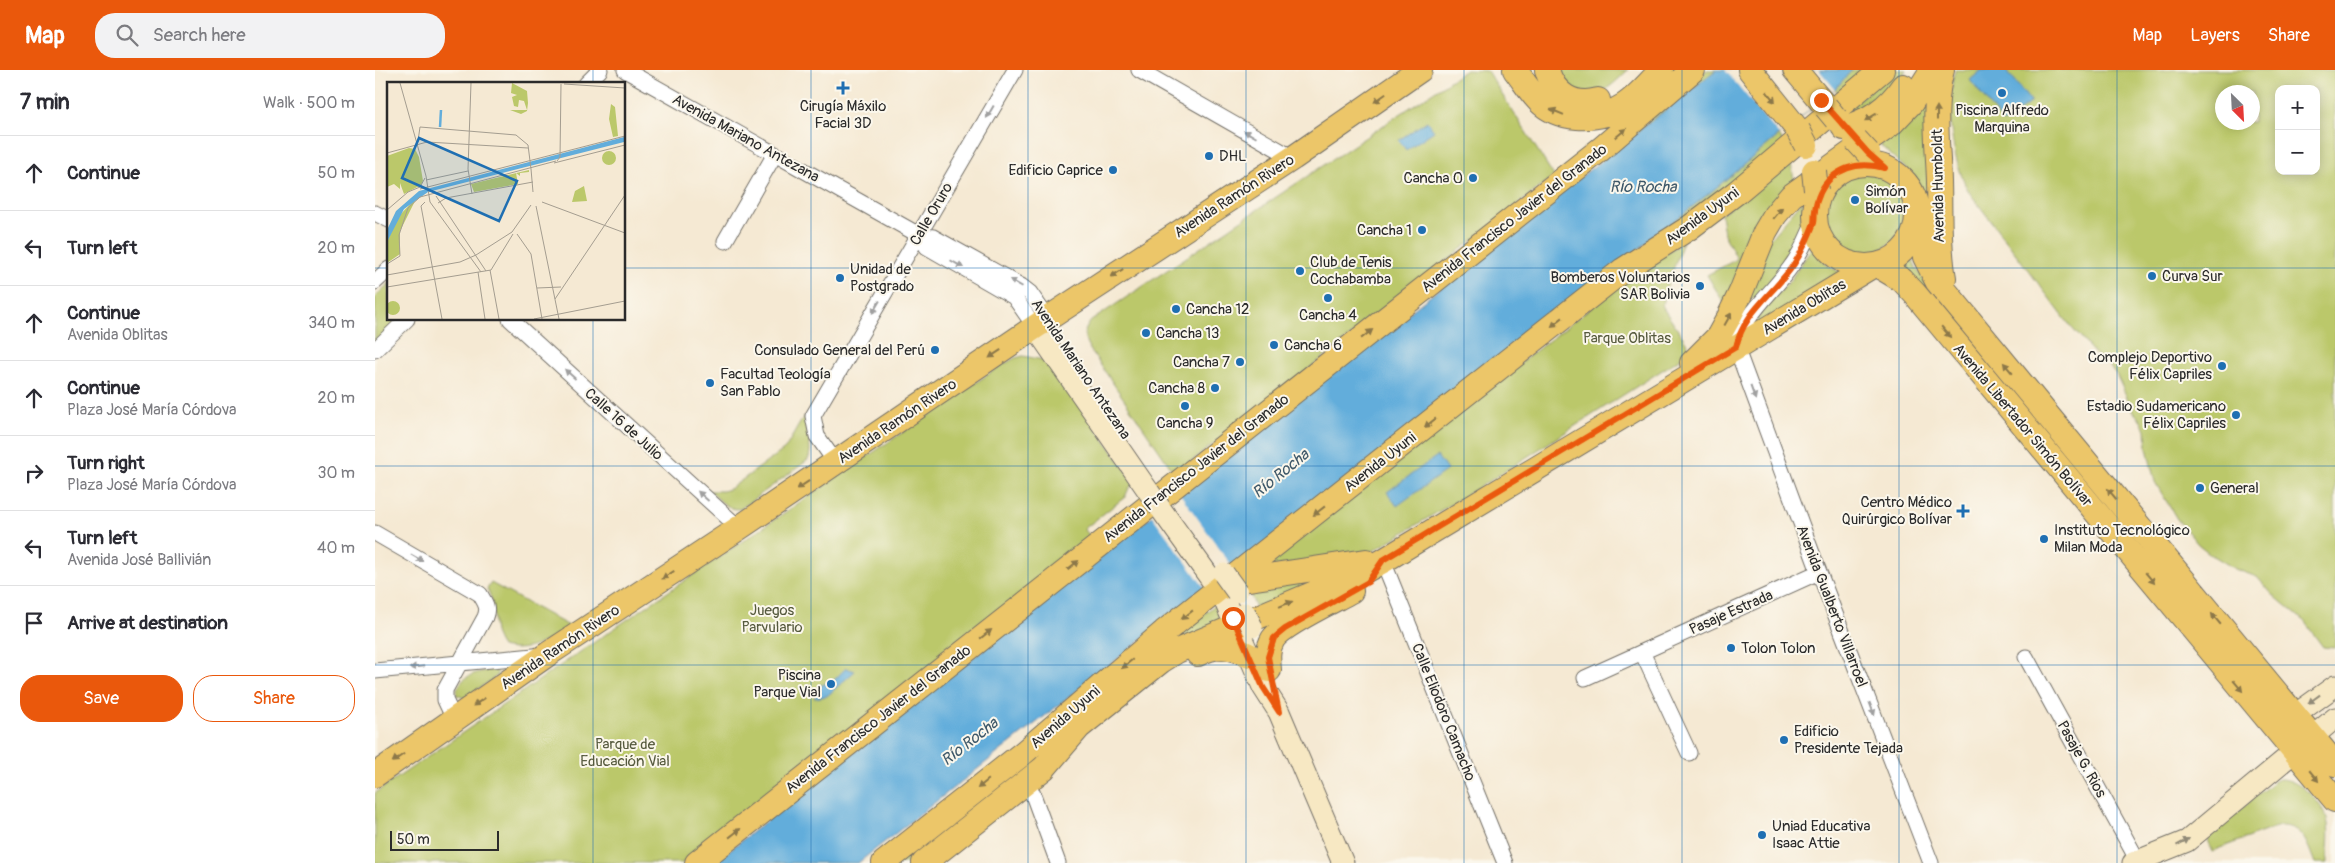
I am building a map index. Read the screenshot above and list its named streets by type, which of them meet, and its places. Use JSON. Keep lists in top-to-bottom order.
{
  "streets": {
    "main road": [
      "Avenida Mariano Antezana",
      "Avenida Humboldt",
      "Avenida Ramón Rivero",
      "Avenida Uyuni",
      "Avenida Francisco Javier del Granado",
      "Avenida Oblitas",
      "Avenida Libertador Simón Bolívar"
    ],
    "street": [
      "Calle Oruro",
      "Calle 16 de Julio",
      "Avenida Gualberto Villarroel",
      "Pasaje Estrada",
      "Calle Eliodoro Camacho",
      "Pasaje G. Rios"
    ]
  },
  "crossings": [
    ["Avenida Mariano Antezana", "Avenida Ramón Rivero"],
    ["Avenida Mariano Antezana", "Calle Oruro"],
    ["Avenida Mariano Antezana", "Avenida Uyuni"],
    ["Avenida Humboldt", "Avenida Libertador Simón Bolívar"],
    ["Avenida Ramón Rivero", "Calle Oruro"],
    ["Avenida Ramón Rivero", "Calle 16 de Julio"],
    ["Avenida Uyuni", "Avenida Oblitas"],
    ["Avenida Uyuni", "Calle Eliodoro Camacho"],
    ["Avenida Oblitas", "Avenida Libertador Simón Bolívar"],
    ["Avenida Oblitas", "Avenida Gualberto Villarroel"],
    ["Avenida Oblitas", "Calle Eliodoro Camacho"],
    ["Avenida Gualberto Villarroel", "Pasaje Estrada"]
  ],
  "one_way": [
    "Avenida Humboldt",
    "Avenida Ramón Rivero",
    "Calle Oruro",
    "Calle 16 de Julio",
    "Avenida Gualberto Villarroel"
  ],
  "water": ["Río Rocha"],
  "parks": ["Parque Oblitas", "Juegos Parvulario", "Parque de Educación Vial"],
  "places": {
    "health": ["Cirugía Máxilo Facial 3D", "Centro Médico Quirúrgico Bolívar"],
    "other": [
      "Piscina Alfredo Marquina",
      "DHL",
      "Edificio Caprice",
      "Cancha 0",
      "Simón Bolívar",
      "Cancha 1",
      "Club de Tenis Cochabamba",
      "Curva Sur",
      "Unidad de Postgrado",
      "Bomberos Voluntarios SAR Bolivia",
      "Cancha 4",
      "Cancha 12",
      "Cancha 13",
      "Cancha 6",
      "Consulado General del Perú",
      "Cancha 7",
      "Complejo Deportivo Félix Capriles",
      "Facultad Teología San Pablo",
      "Cancha 8",
      "Cancha 9",
      "Estadio Sudamericano Félix Capriles",
      "General",
      "Instituto Tecnológico Milan Moda",
      "Tolon Tolon",
      "Piscina Parque Vial",
      "Edificio Presidente Tejada",
      "Uniad Educativa Isaac Attie"
    ]
  },
  "scale_bar": "50 m",
  "north": "bottom right",
  "page": {
    "header": "Map",
    "search": "Search here",
    "nav": ["Map", "Layers", "Share"],
    "heading": ["7 min", "Walk · 500 m"],
    "map_buttons": ["+", "−"],
    "list": [
      ["Continue", "50 m"],
      ["Turn left", "20 m"],
      ["Continue", "Avenida Oblitas", "340 m"],
      ["Continue", "Plaza José María Córdova", "20 m"],
      ["Turn right", "Plaza José María Córdova", "30 m"],
      ["Turn left", "Avenida José Ballivián", "40 m"],
      "Arrive at destination"
    ],
    "buttons": ["Save", "Share"],
    "scale": "50 m"
  }
}
